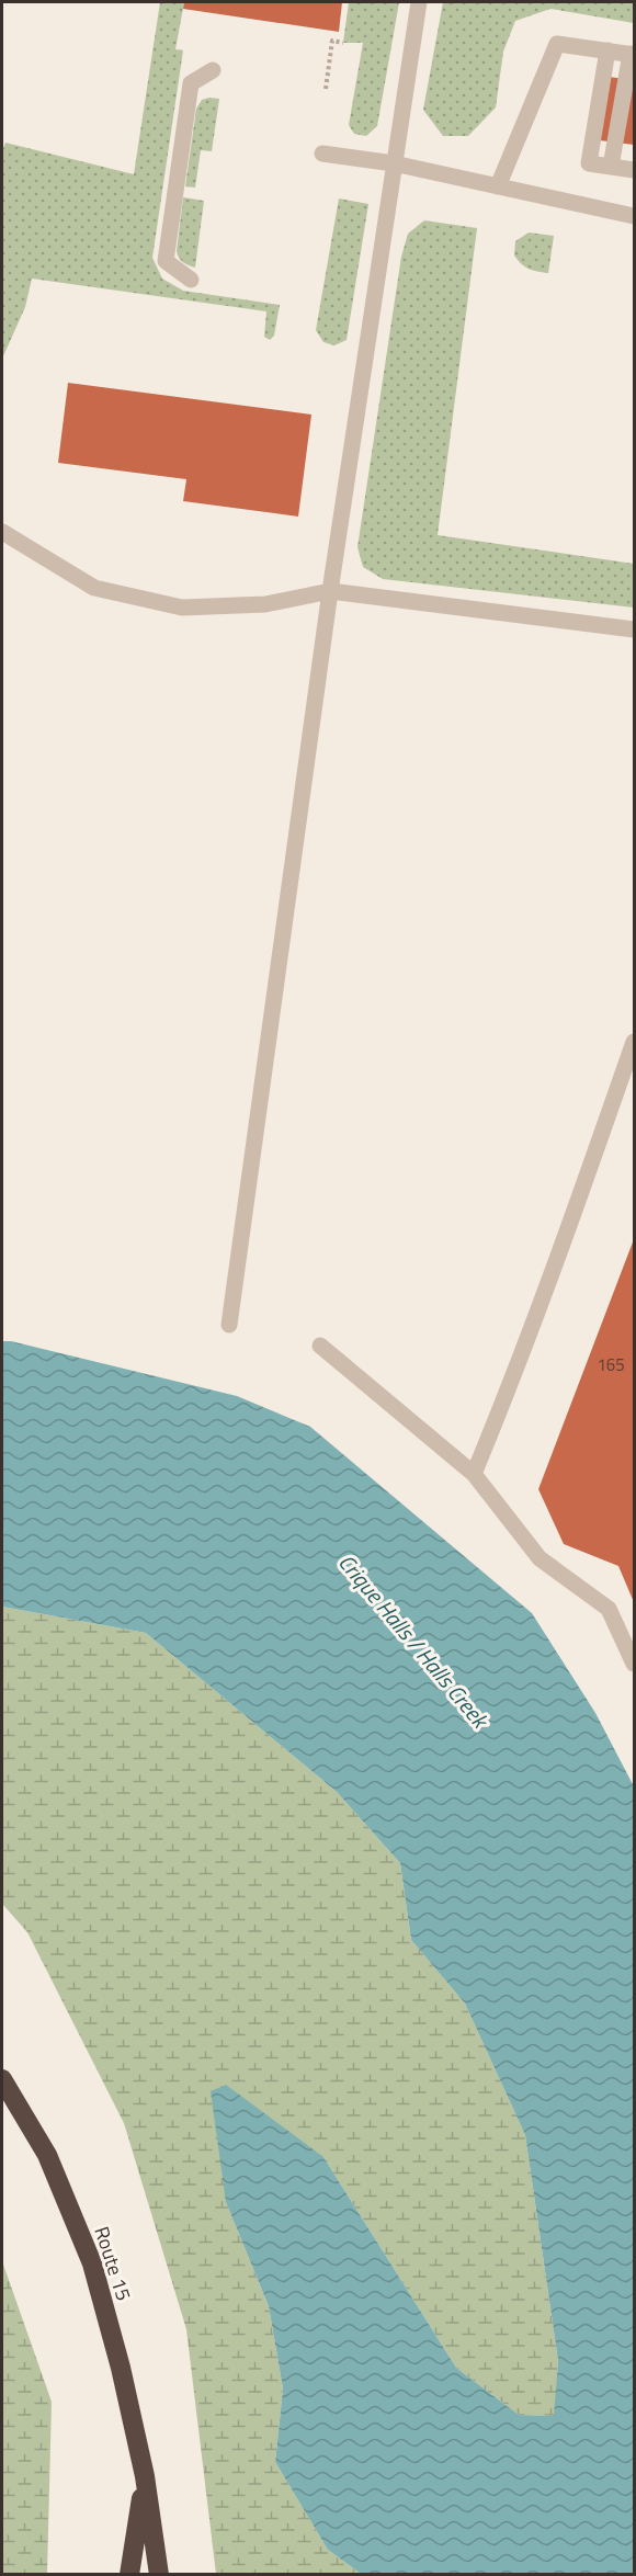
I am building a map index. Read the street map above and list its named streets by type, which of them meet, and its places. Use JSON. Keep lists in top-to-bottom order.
{
  "streets": {
    "highway": ["Route 15"]
  },
  "water": ["Crique Halls / Halls Creek"],
  "house_numbers": ["165"]
}
